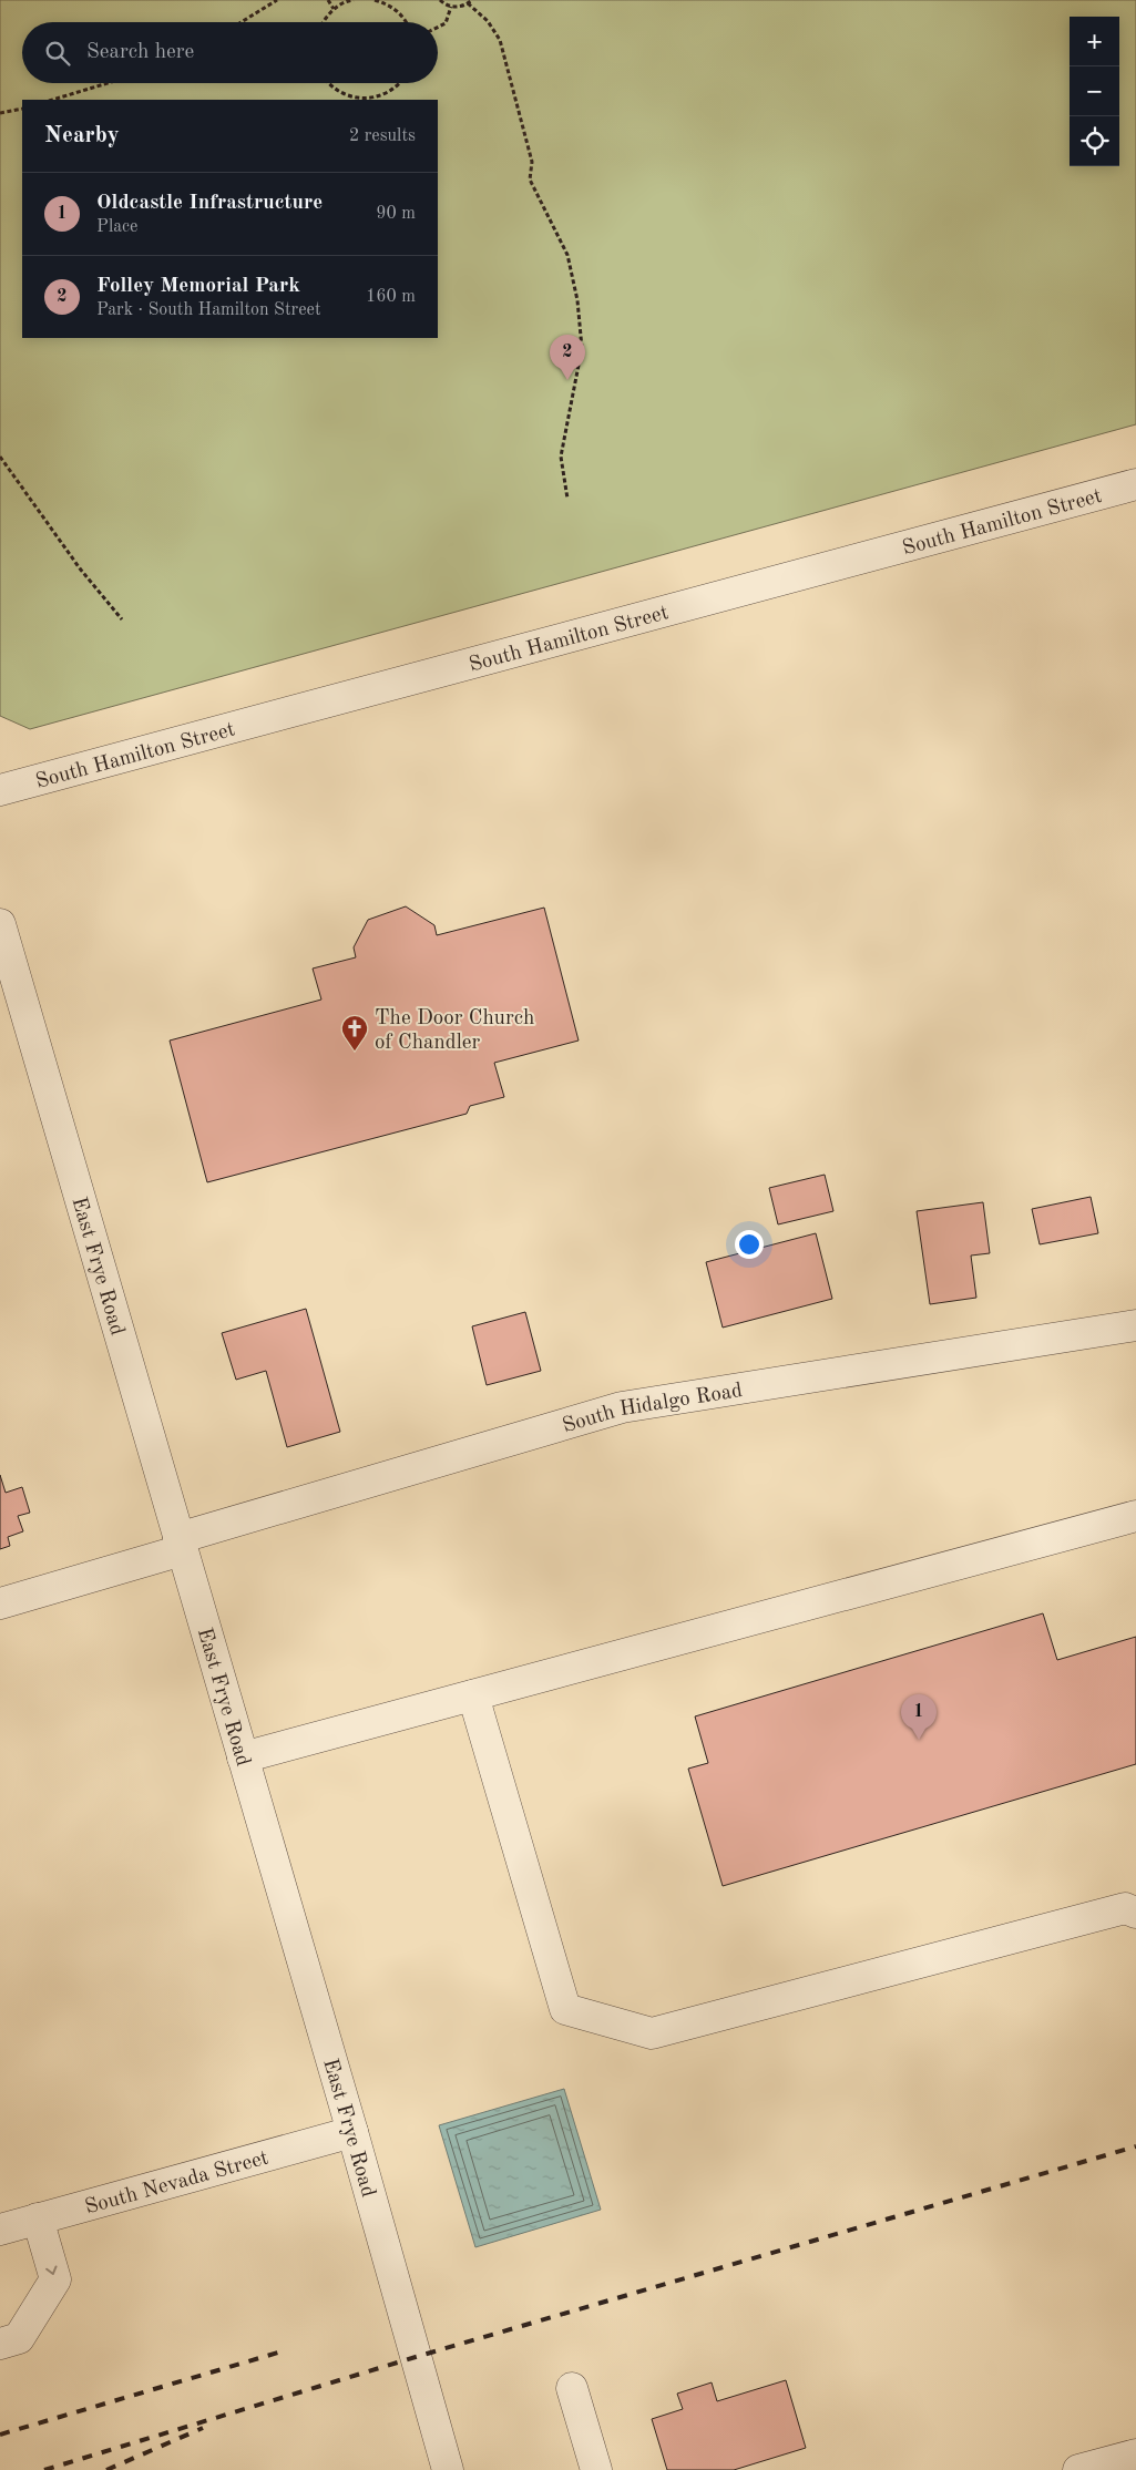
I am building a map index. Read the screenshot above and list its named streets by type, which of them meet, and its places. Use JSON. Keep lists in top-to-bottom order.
{
  "streets": {
    "street": [
      "South Hamilton Street",
      "East Frye Road",
      "South Hidalgo Road",
      "South Nevada Street"
    ]
  },
  "crossings": [
    ["East Frye Road", "South Hidalgo Road"],
    ["East Frye Road", "South Nevada Street"]
  ],
  "places": {
    "church": ["The Door Church of Chandler"]
  },
  "page": {
    "map_buttons": ["+", "−"],
    "search": "Search here",
    "heading": ["Nearby", "2 results"],
    "list": [
      {
        "mark": "1",
        "name": "Oldcastle Infrastructure",
        "note": "Place",
        "value": "90 m"
      },
      {
        "mark": "2",
        "name": "Folley Memorial Park",
        "note": "Park · South Hamilton Street",
        "value": "160 m"
      }
    ],
    "pins": ["2", "1"]
  }
}
